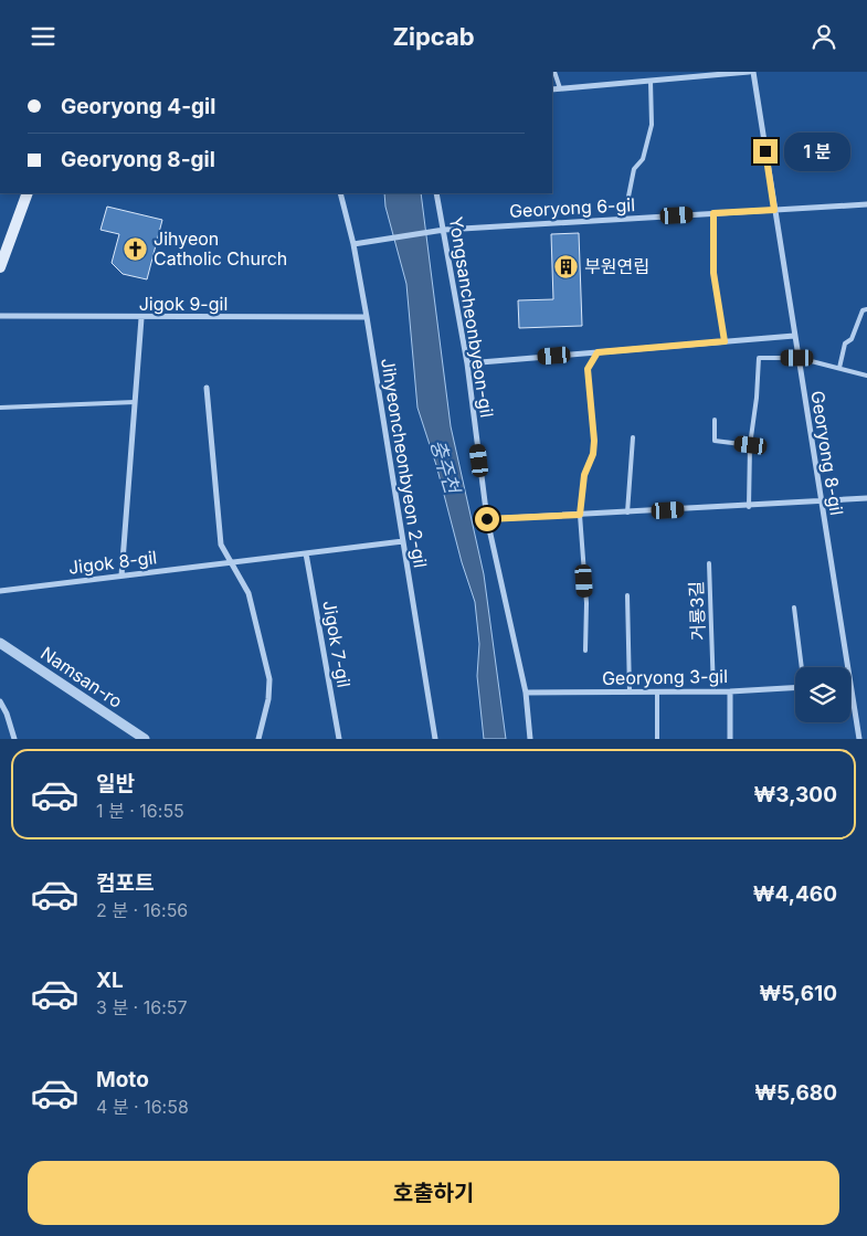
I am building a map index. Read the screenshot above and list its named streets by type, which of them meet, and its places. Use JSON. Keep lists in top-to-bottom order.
{
  "streets": {
    "street": [
      "Georyong 6-gil",
      "Jigok 9-gil",
      "Yongsancheonbyeon-gil",
      "Georyong 8-gil",
      "Jihyeoncheonbyeon 2-gil",
      "Jigok 8-gil",
      "Jigok 7-gil",
      "Namsan-ro",
      "Georyong 3-gil"
    ],
    "lane": ["거룡3길"]
  },
  "crossings": [
    ["Georyong 6-gil", "Yongsancheonbyeon-gil"],
    ["Georyong 6-gil", "Georyong 8-gil"],
    ["Georyong 6-gil", "Jihyeoncheonbyeon 2-gil"],
    ["Jigok 9-gil", "Jihyeoncheonbyeon 2-gil"],
    ["Yongsancheonbyeon-gil", "Georyong 3-gil"],
    ["Jihyeoncheonbyeon 2-gil", "Jigok 8-gil"],
    ["Jigok 8-gil", "Jigok 7-gil"],
    ["거룡3길", "Georyong 3-gil"]
  ],
  "water": ["충주천"],
  "places": {
    "church": ["Jihyeon Catholic Church"],
    "building": ["부원연립"]
  },
  "page": {
    "header": "Zipcab",
    "banner": ["Georyong 4-gil", "Georyong 8-gil"],
    "bubble": "1 분",
    "list": [
      {
        "name": "일반",
        "note": "1 분 · 16:55",
        "value": "₩3,300"
      },
      {
        "name": "컴포트",
        "note": "2 분 · 16:56",
        "value": "₩4,460"
      },
      {
        "name": "XL",
        "note": "3 분 · 16:57",
        "value": "₩5,610"
      },
      {
        "name": "Moto",
        "note": "4 분 · 16:58",
        "value": "₩5,680"
      }
    ],
    "buttons": "호출하기"
  }
}
